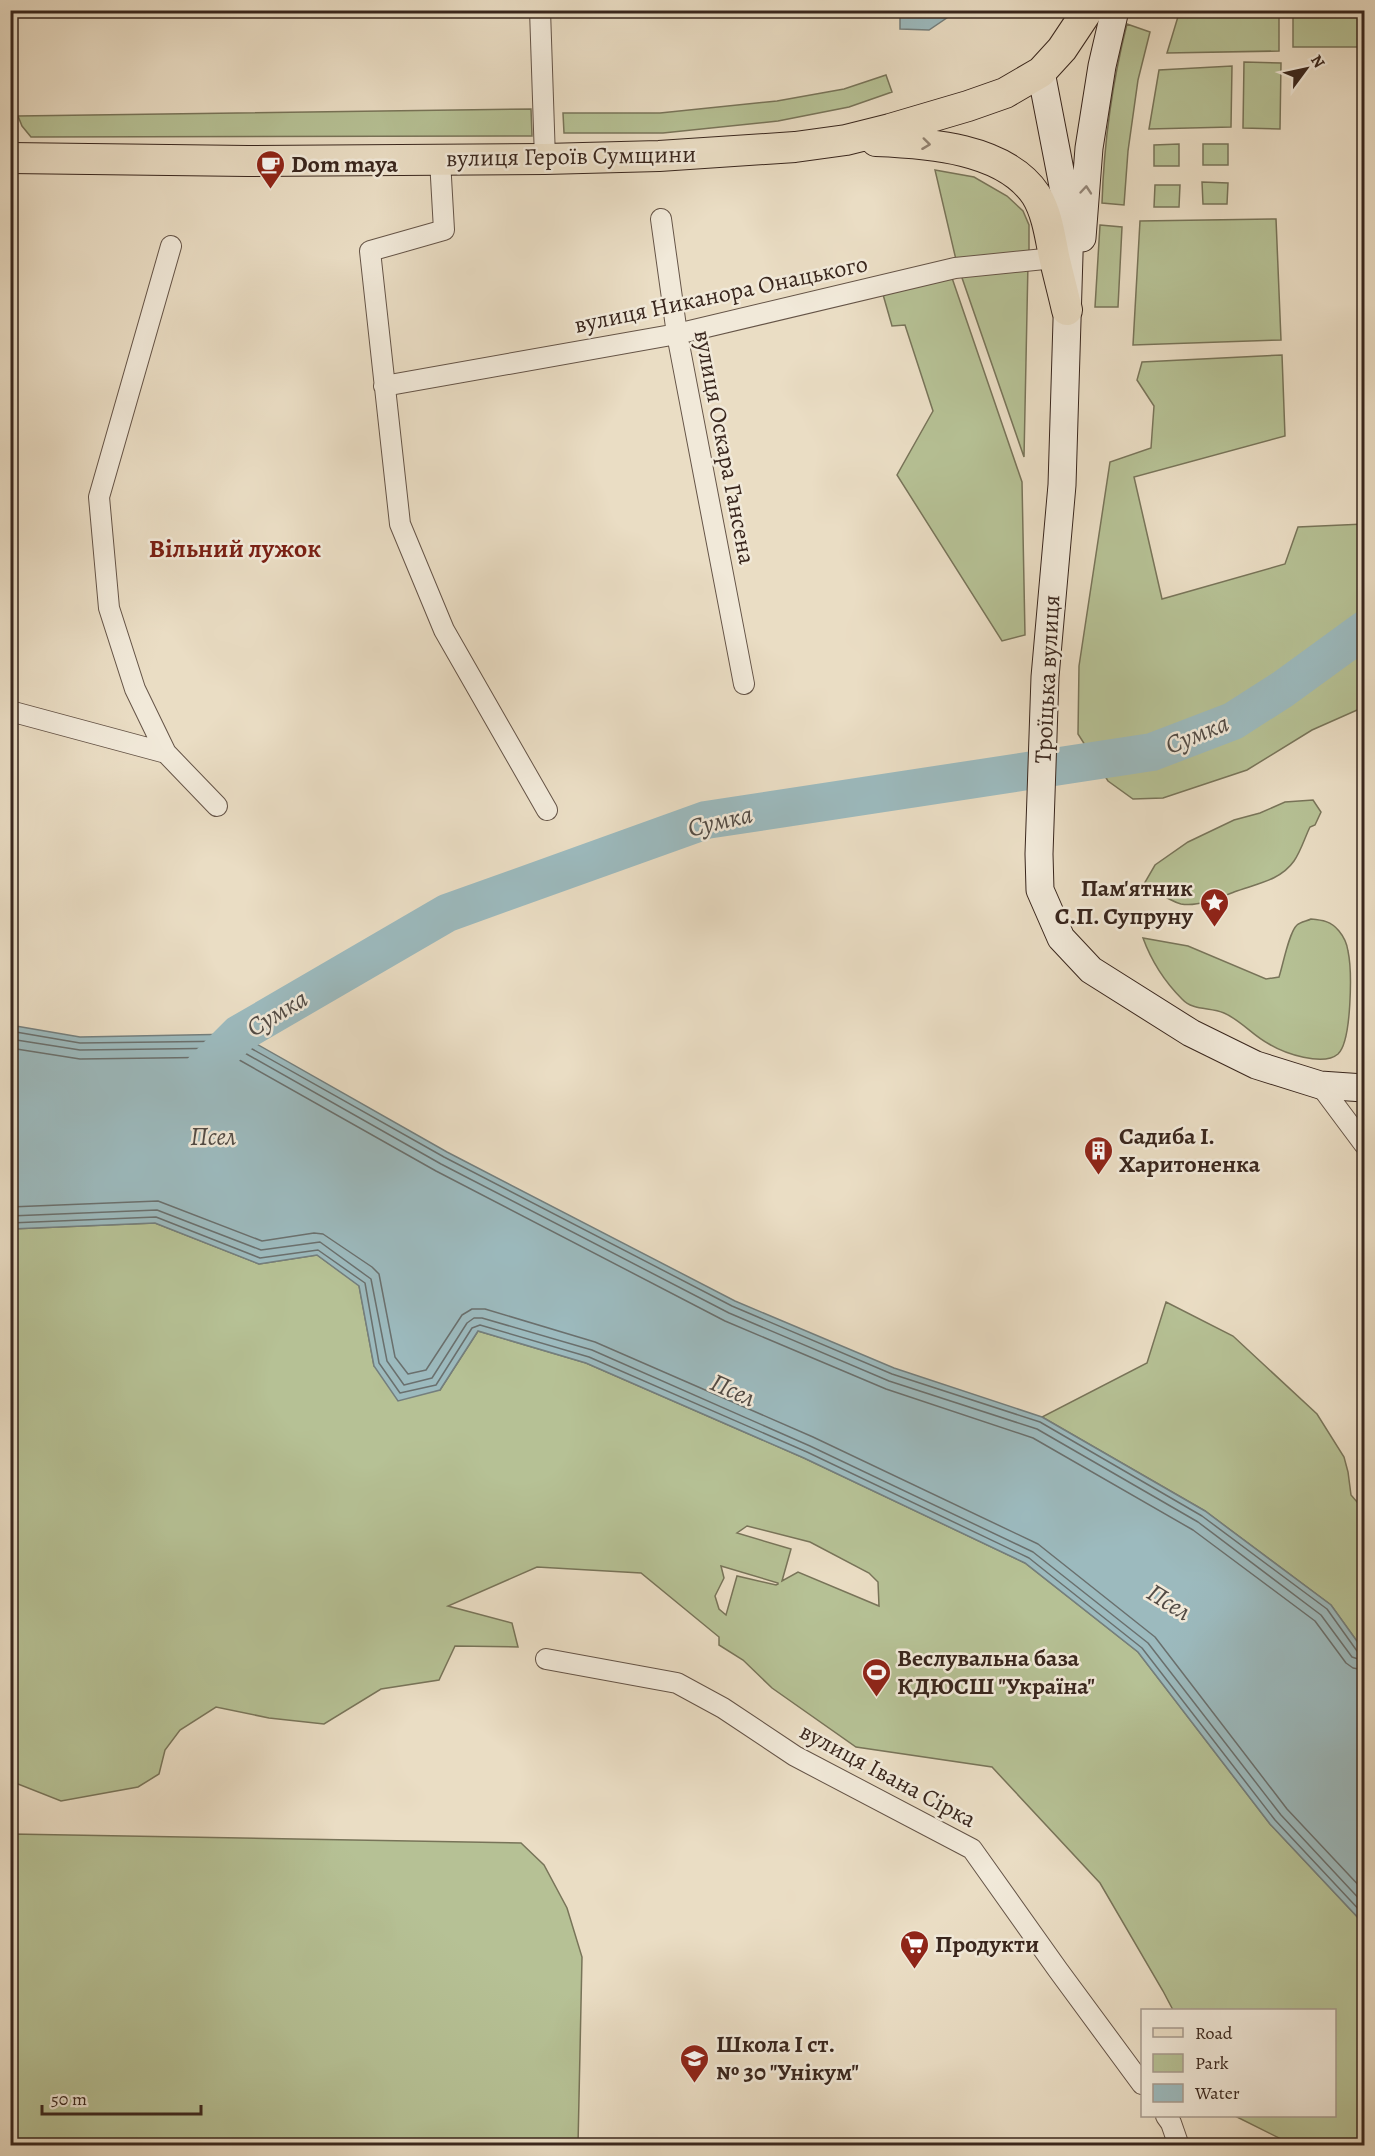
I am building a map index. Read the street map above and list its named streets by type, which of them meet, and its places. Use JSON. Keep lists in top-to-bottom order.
{
  "streets": {
    "main road": ["вулиця Героїв Сумщини", "Троїцька вулиця"],
    "street": ["вулиця Никанора Онацького", "вулиця Оскара Гансена", "вулиця Івана Сірка"]
  },
  "crossings": [
    ["вулиця Никанора Онацького", "вулиця Оскара Гансена"]
  ],
  "districts": ["Вільний лужок"],
  "water": ["Сумка", "Псел"],
  "places": {
    "cafe": ["Dom maya"],
    "place": ["Пам'ятник С.П. Супруну"],
    "building": ["Садиба І. Харитоненка"],
    "sports": ["Веслувальна база КДЮСШ \"Україна\""],
    "supermarket": ["Продукти"],
    "school or university": ["Школа І ст. № 30 \"Унікум\""]
  },
  "legend": ["Road", "Park", "Water"],
  "scale_bar": "50 m",
  "north": "top right"
}
